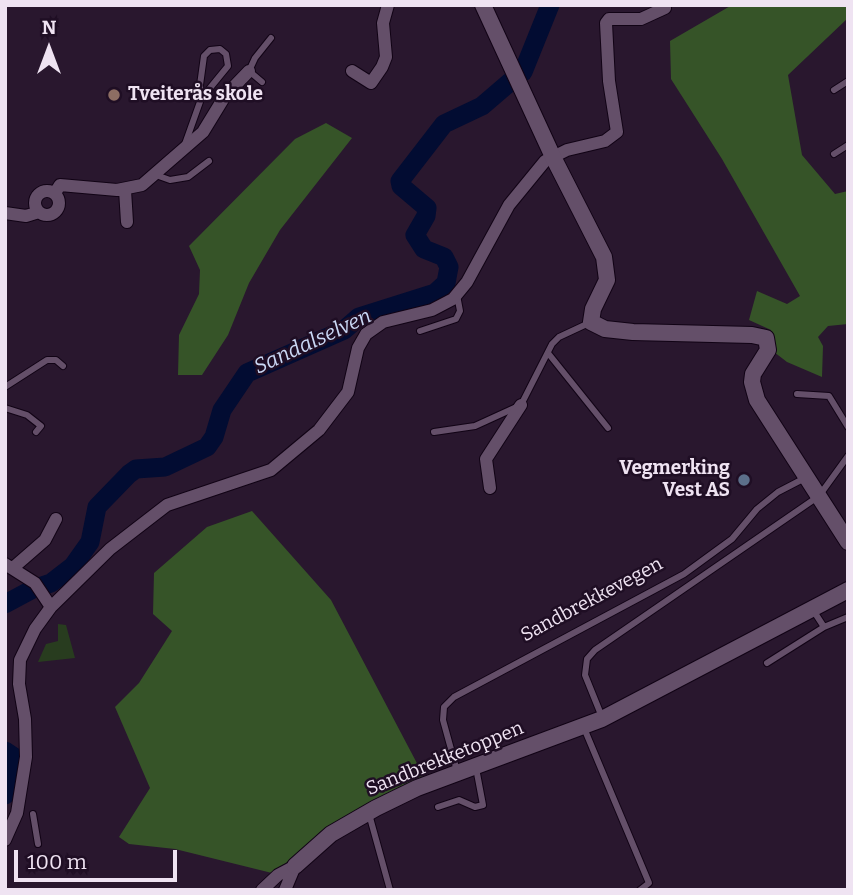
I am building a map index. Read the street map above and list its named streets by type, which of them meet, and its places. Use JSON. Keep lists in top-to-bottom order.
{
  "streets": {
    "street": ["Sandbrekketoppen"],
    "lane": ["Sandbrekkevegen"]
  },
  "crossings": [
    ["Sandbrekkevegen", "Sandbrekketoppen"]
  ],
  "water": ["Sandalselven"],
  "places": ["Tveiterås skole", "Vegmerking Vest AS"],
  "scale_bar": "100 m",
  "north": "top"
}
